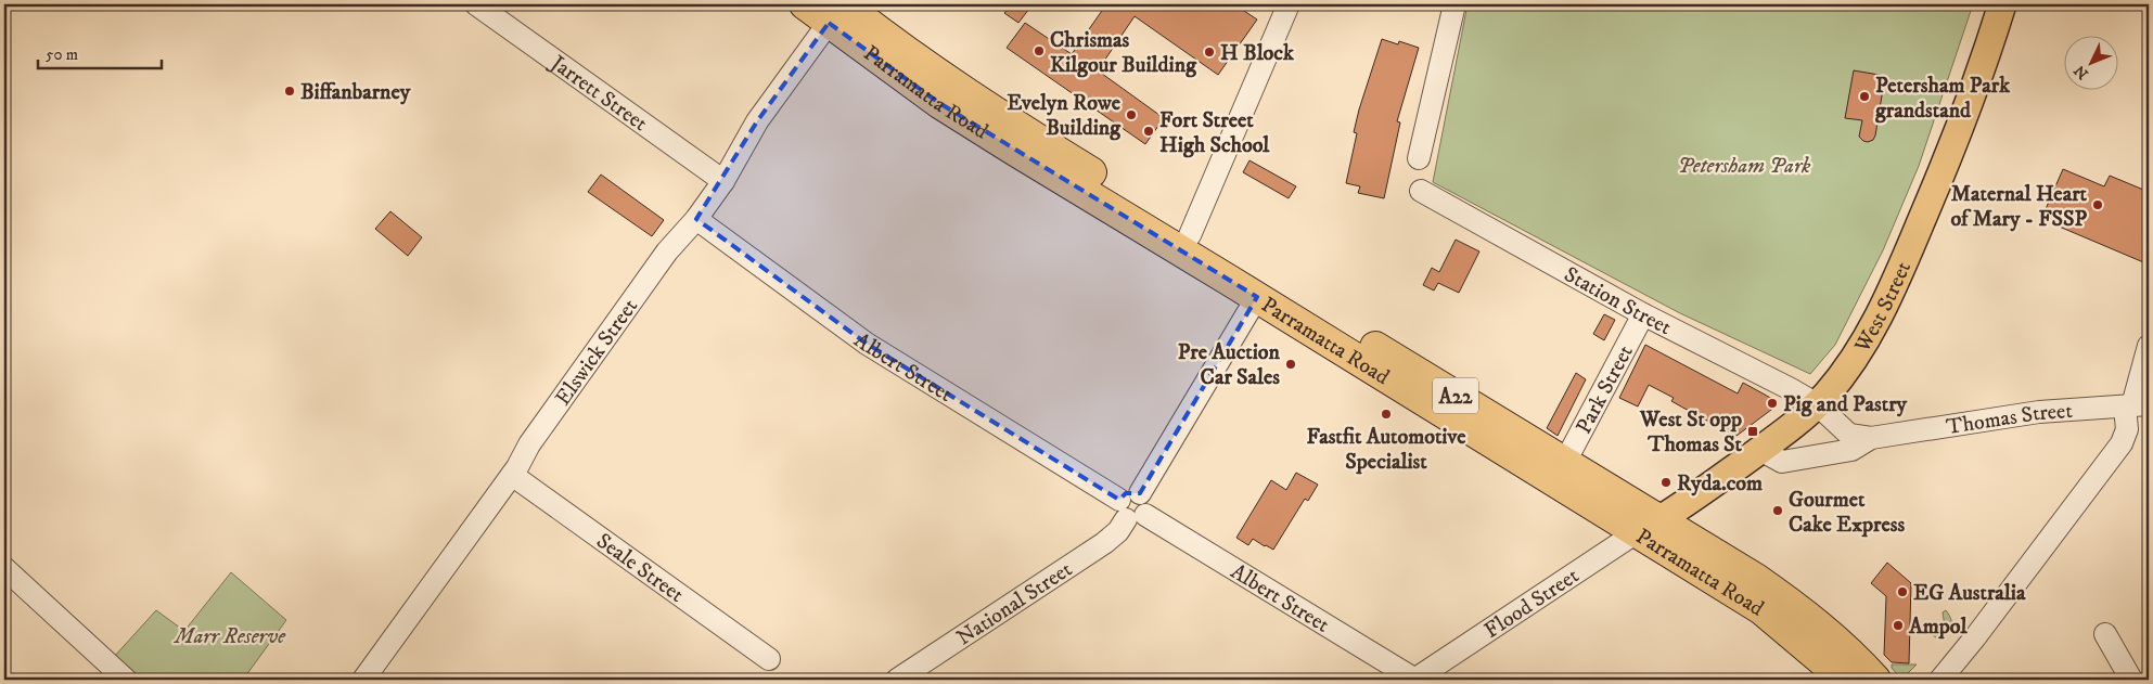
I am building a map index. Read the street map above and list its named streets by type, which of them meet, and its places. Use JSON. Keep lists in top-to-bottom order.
{
  "streets": {
    "highway": ["Parramatta Road", "A22"],
    "main road": ["West Street"],
    "street": [
      "Jarrett Street",
      "Station Street",
      "Elswick Street",
      "Albert Street",
      "Park Street",
      "Thomas Street",
      "Seale Street",
      "Flood Street",
      "National Street"
    ]
  },
  "crossings": [
    ["Parramatta Road", "West Street"],
    ["Parramatta Road", "Elswick Street"],
    ["Parramatta Road", "Park Street"],
    ["Parramatta Road", "Flood Street"],
    ["Parramatta Road", "National Street"],
    ["Jarrett Street", "Elswick Street"],
    ["Station Street", "West Street"],
    ["Station Street", "Park Street"],
    ["Station Street", "Thomas Street"],
    ["West Street", "Thomas Street"],
    ["West Street", "Flood Street"],
    ["Elswick Street", "Albert Street"],
    ["Elswick Street", "Seale Street"],
    ["Albert Street", "Flood Street"],
    ["Albert Street", "National Street"]
  ],
  "parks": ["Petersham Park", "Marr Reserve"],
  "places": {
    "other": [
      "Chrismas Kilgour Building",
      "H Block",
      "Biffanbarney",
      "Petersham Park grandstand",
      "Evelyn Rowe Building",
      "Fort Street High School",
      "Maternal Heart of Mary - FSSP",
      "Pre Auction Car Sales",
      "Pig and Pastry",
      "Fastfit Automotive Specialist",
      "Ryda.com",
      "Gourmet Cake Express",
      "EG Australia",
      "Ampol"
    ],
    "transit": ["West St opp Thomas St"]
  },
  "scale_bar": "50 m",
  "north": "bottom left"
}
